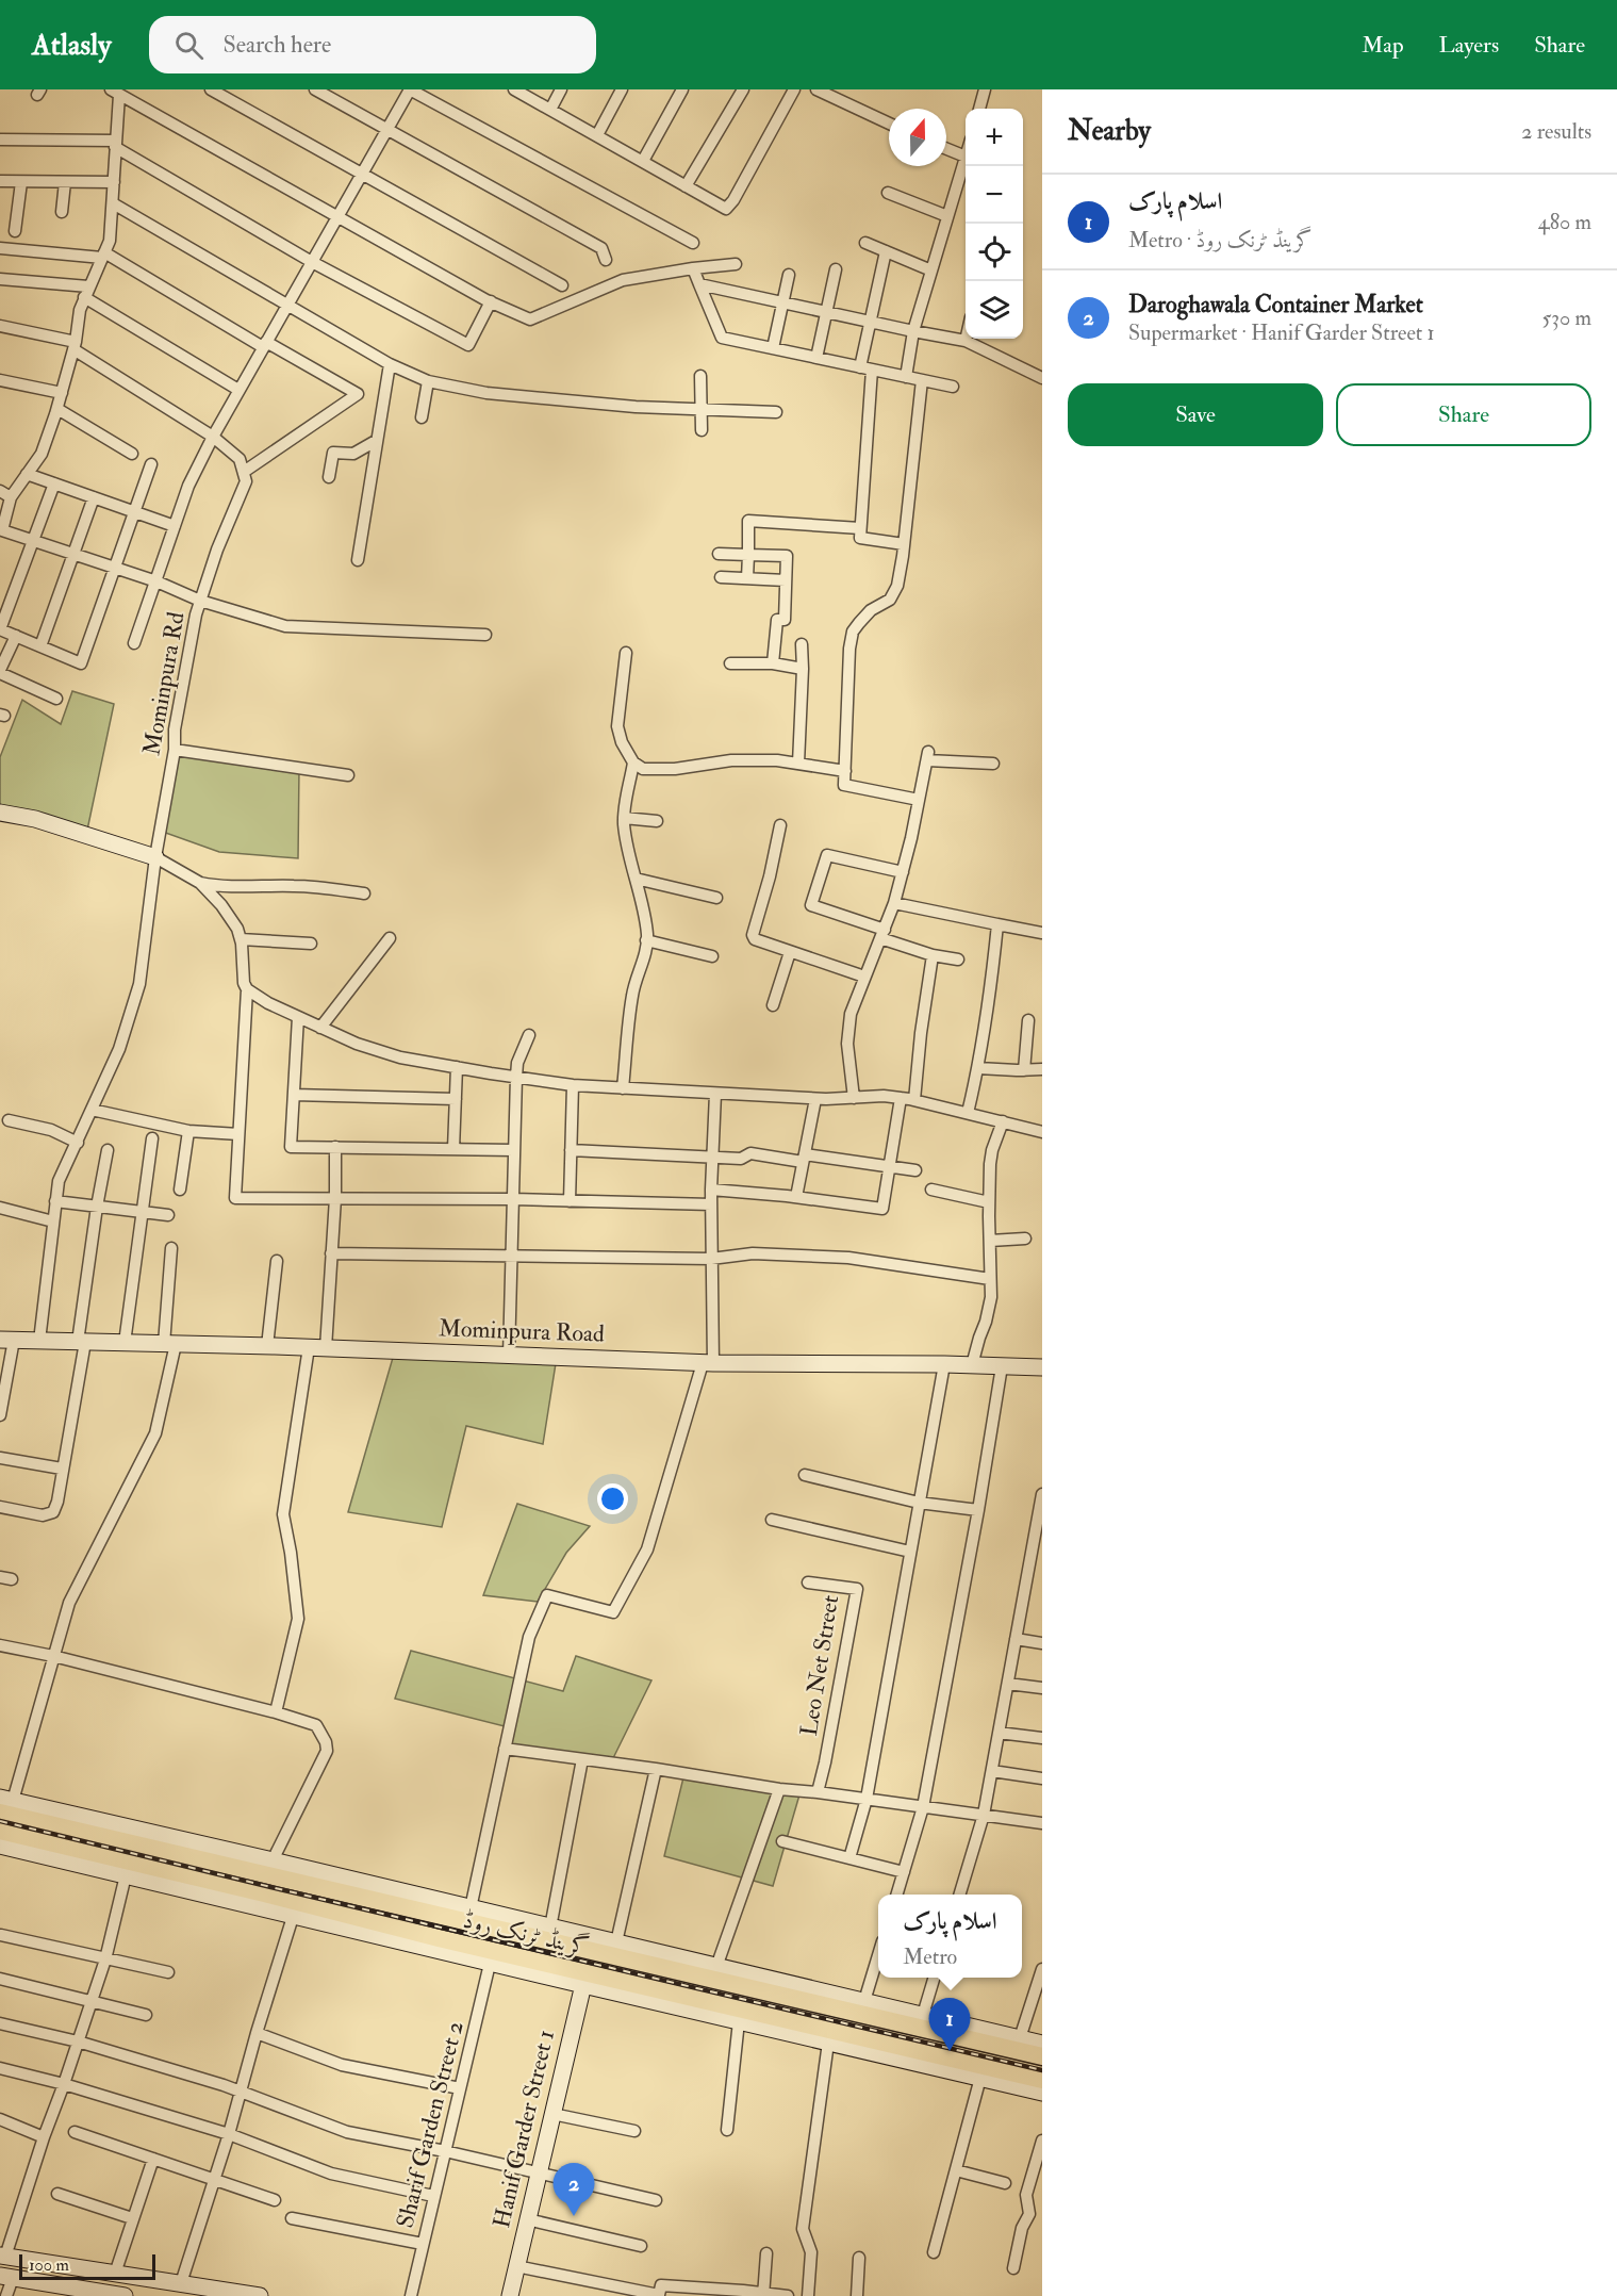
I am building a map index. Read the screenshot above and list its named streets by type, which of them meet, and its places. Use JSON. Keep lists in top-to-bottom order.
{
  "streets": {
    "main road": ["گرینڈ ٹرنک روڈ"],
    "street": [
      "Mominpura Rd",
      "Mominpura Road",
      "Leo Net Street",
      "Sharif Garden Street 2",
      "Hanif Garder Street 1"
    ]
  },
  "crossings": [
    ["Mominpura Rd", "Mominpura Road"],
    ["گرینڈ ٹرنک روڈ", "Hanif Garder Street 1"]
  ],
  "scale_bar": "100 m",
  "north": "top",
  "page": {
    "header": "Atlasly",
    "search": "Search here",
    "nav": ["Map", "Layers", "Share"],
    "heading": ["Nearby", "2 results"],
    "map_buttons": ["+", "−"],
    "list": [
      {
        "mark": "1",
        "name": "اسلام پارک",
        "note": "Metro · گرینڈ ٹرنک روڈ",
        "value": "480 m"
      },
      {
        "mark": "2",
        "name": "Daroghawala Container Market",
        "note": "Supermarket · Hanif Garder Street 1",
        "value": "530 m"
      }
    ],
    "buttons": ["Save", "Share"],
    "popup": ["اسلام پارک", "Metro"],
    "pins": ["1", "2"],
    "scale": "100 m"
  }
}
